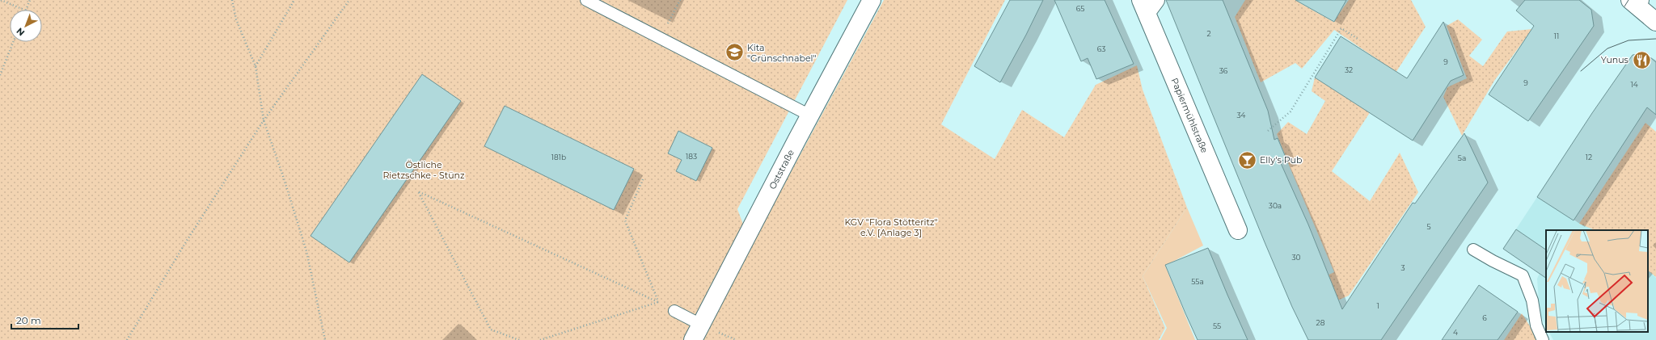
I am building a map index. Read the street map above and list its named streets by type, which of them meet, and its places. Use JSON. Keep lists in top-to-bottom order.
{
  "streets": {
    "street": ["Papiermühlstraße", "Oststraße"]
  },
  "parks": ["Östliche Rietzschke - Stünz", "KGV \"Flora Stötteritz\" e.V. [Anlage 3]"],
  "places": {
    "school or university": ["Kita \"Grünschnabel\""],
    "restaurant": ["Yunus"],
    "bar": ["Elly's Pub"]
  },
  "house_numbers": [
    "65",
    "2",
    "11",
    "63",
    "9",
    "32",
    "36",
    "9",
    "14",
    "34",
    "183",
    "181b",
    "12",
    "5a",
    "30a",
    "5",
    "30",
    "3",
    "55a",
    "1",
    "6",
    "28",
    "55",
    "4"
  ],
  "scale_bar": "20 m",
  "north": "bottom left"
}
